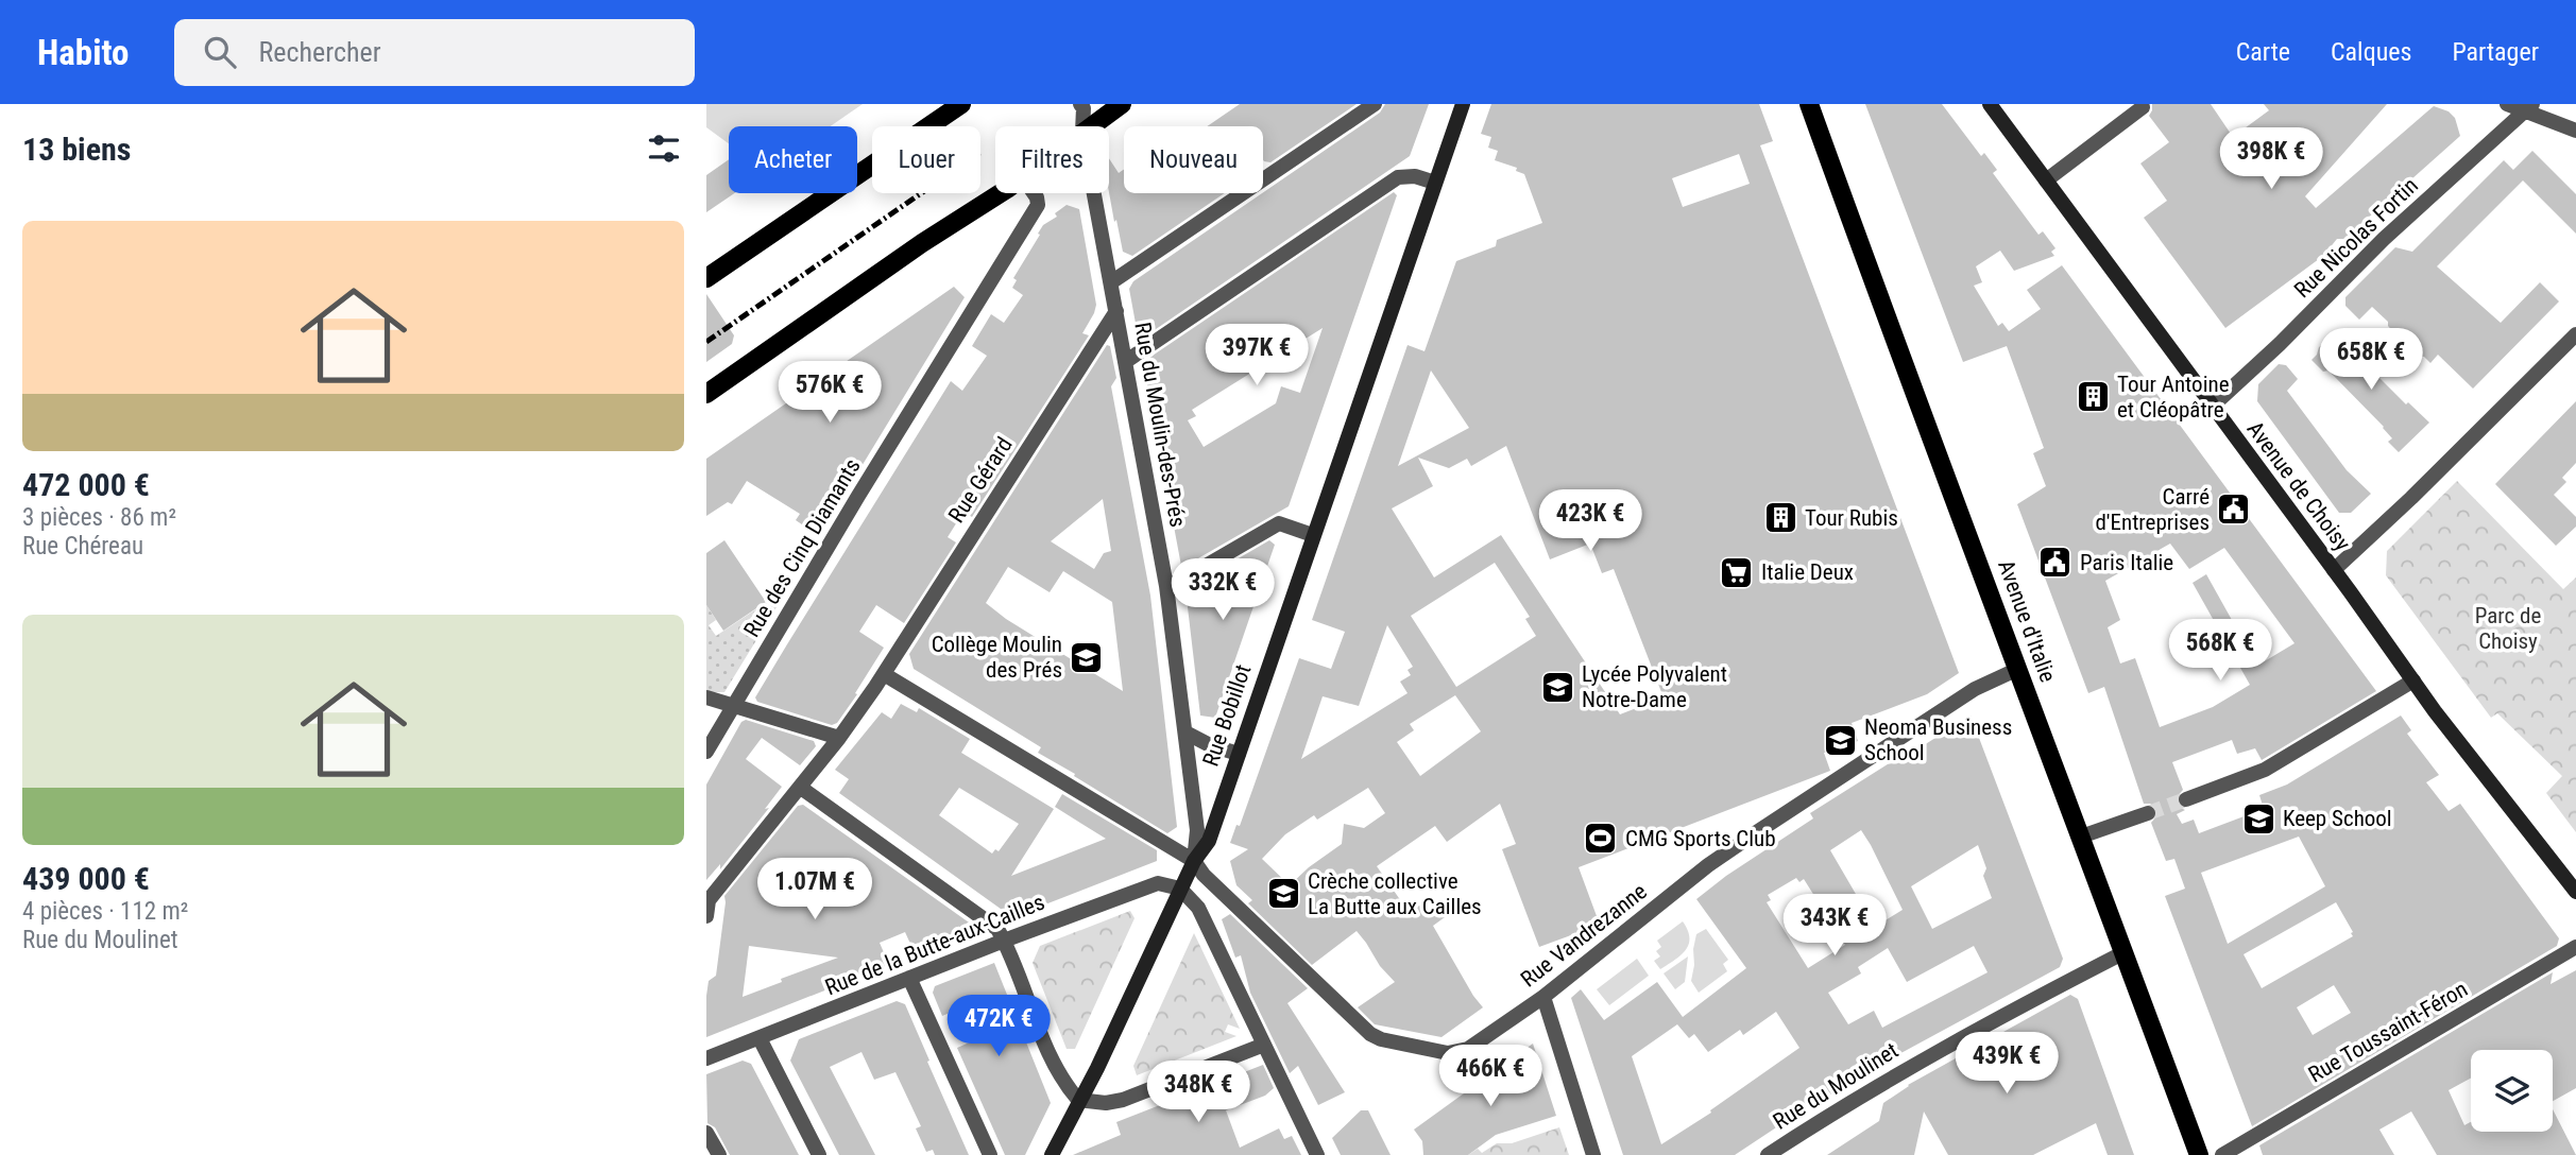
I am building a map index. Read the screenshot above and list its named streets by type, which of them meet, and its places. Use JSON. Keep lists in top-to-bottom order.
{
  "streets": {
    "main road": ["Avenue d'Italie"],
    "street": [
      "Rue Nicolas Fortin",
      "Rue du Moulin-des-Prés",
      "Rue Gérard",
      "Avenue de Choisy",
      "Rue des Cinq Diamants",
      "Rue Bobillot",
      "Rue Vandrezanne",
      "Rue de la Butte-aux-Cailles",
      "Rue Toussaint-Féron",
      "Rue du Moulinet"
    ]
  },
  "crossings": [
    ["Rue Nicolas Fortin", "Avenue de Choisy"],
    ["Rue du Moulin-des-Prés", "Rue Gérard"],
    ["Rue du Moulin-des-Prés", "Rue Bobillot"],
    ["Rue du Moulin-des-Prés", "Rue Vandrezanne"],
    ["Rue Gérard", "Rue Vandrezanne"],
    ["Avenue d'Italie", "Rue Vandrezanne"],
    ["Avenue d'Italie", "Rue du Moulinet"],
    ["Rue Bobillot", "Rue Vandrezanne"],
    ["Rue Bobillot", "Rue de la Butte-aux-Cailles"]
  ],
  "parks": ["Parc de Choisy"],
  "places": {
    "building": ["Tour Antoine et Cléopâtre", "Tour Rubis"],
    "public building": ["Carré d'Entreprises", "Paris Italie"],
    "supermarket": ["Italie Deux"],
    "school or university": [
      "Collège Moulin des Prés",
      "Lycée Polyvalent Notre-Dame",
      "Neoma Business School",
      "Keep School",
      "Crèche collective La Butte aux Cailles"
    ],
    "sports": ["CMG Sports Club"]
  },
  "page": {
    "header": "Habito",
    "search": "Rechercher",
    "nav": ["Carte", "Calques", "Partager"],
    "heading": "13 biens",
    "chip": [
      "Acheter",
      "Louer",
      "Filtres",
      "Nouveau"
    ],
    "price": [
      "398K €",
      "397K €",
      "658K €",
      "576K €",
      "423K €",
      "332K €",
      "568K €",
      "1.07M €",
      "343K €",
      "472K €",
      "439K €",
      "466K €",
      "348K €"
    ],
    "list": [
      {
        "name": "472 000 €",
        "note": "3 pièces · 86 m² · Rue Chéreau"
      },
      {
        "name": "439 000 €",
        "note": "4 pièces · 112 m² · Rue du Moulinet"
      }
    ]
  }
}
